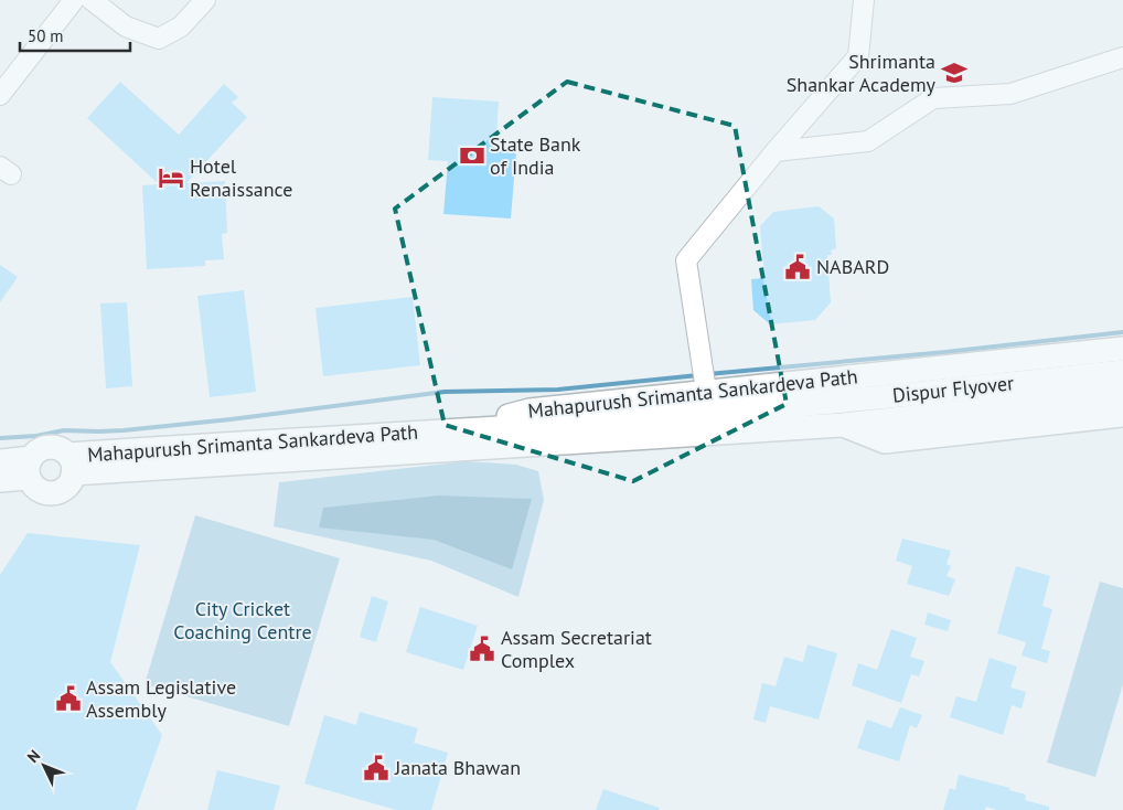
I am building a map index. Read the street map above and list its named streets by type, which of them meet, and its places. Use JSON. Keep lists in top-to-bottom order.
{
  "streets": {
    "main road": ["Dispur Flyover", "Mahapurush Srimanta Sankardeva Path"]
  },
  "crossings": [
    ["Dispur Flyover", "Mahapurush Srimanta Sankardeva Path"]
  ],
  "parks": ["City Cricket Coaching Centre"],
  "places": {
    "school or university": ["Shrimanta Shankar Academy"],
    "bank": ["State Bank of India"],
    "hotel": ["Hotel Renaissance"],
    "public building": [
      "NABARD",
      "Assam Secretariat Complex",
      "Assam Legislative Assembly",
      "Janata Bhawan"
    ]
  },
  "scale_bar": "50 m",
  "north": "top left"
}
